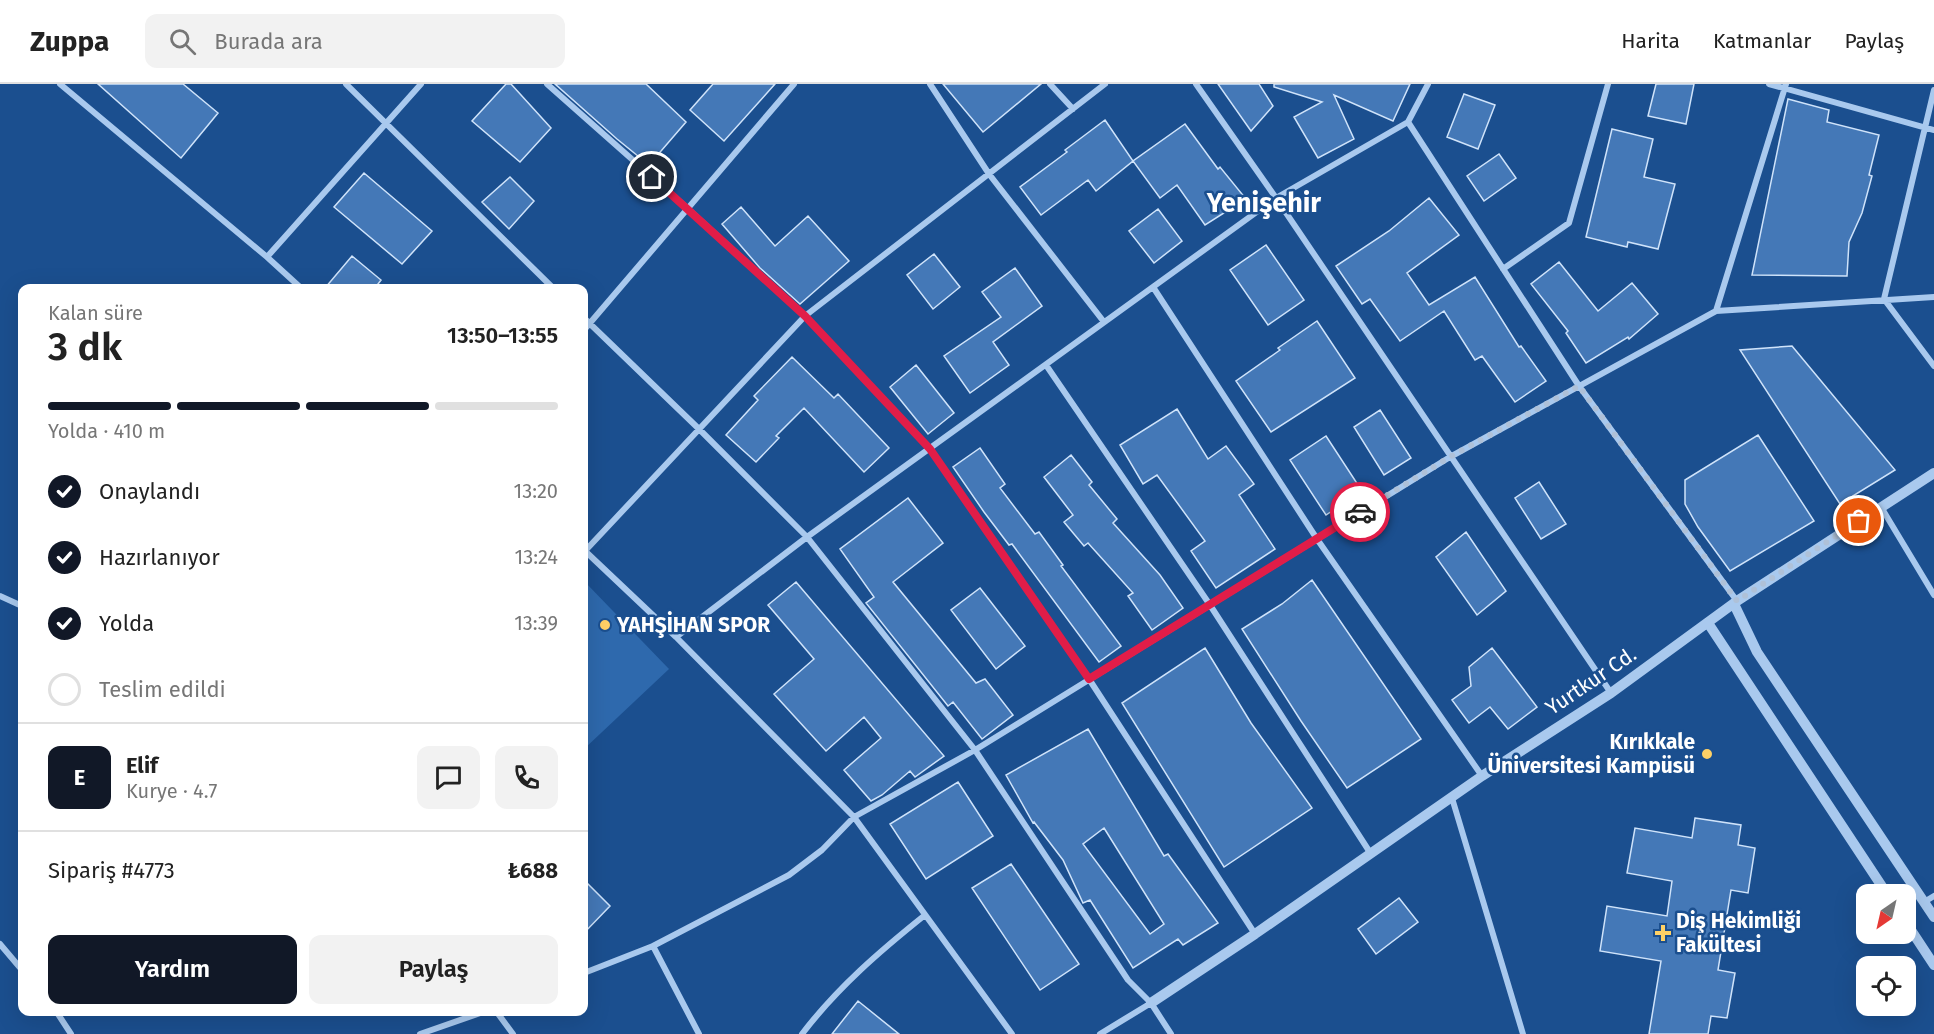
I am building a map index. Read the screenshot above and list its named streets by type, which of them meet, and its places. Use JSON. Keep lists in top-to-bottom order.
{
  "streets": {
    "street": ["Yurtkur Cd."]
  },
  "districts": ["Yenişehir"],
  "places": {
    "other": ["YAHŞİHAN SPOR", "Kırıkkale Üniversitesi Kampüsü"],
    "health": ["Diş Hekimliği Fakültesi"]
  },
  "north": "bottom left",
  "page": {
    "header": "Zuppa",
    "search": "Burada ara",
    "nav": ["Harita", "Katmanlar", "Paylaş"],
    "heading": ["3 dk", "Kalan süre", "13:50–13:55"],
    "panel": [
      "Elif",
      "Kurye · 4.7",
      "Sipariş #4773",
      "₺688"
    ],
    "bar": "Yolda · 410 m",
    "list": [
      ["Onaylandı", "13:20"],
      ["Hazırlanıyor", "13:24"],
      ["Yolda", "13:39"],
      "Teslim edildi"
    ],
    "round": "E",
    "buttons": ["Yardım", "Paylaş"]
  }
}
